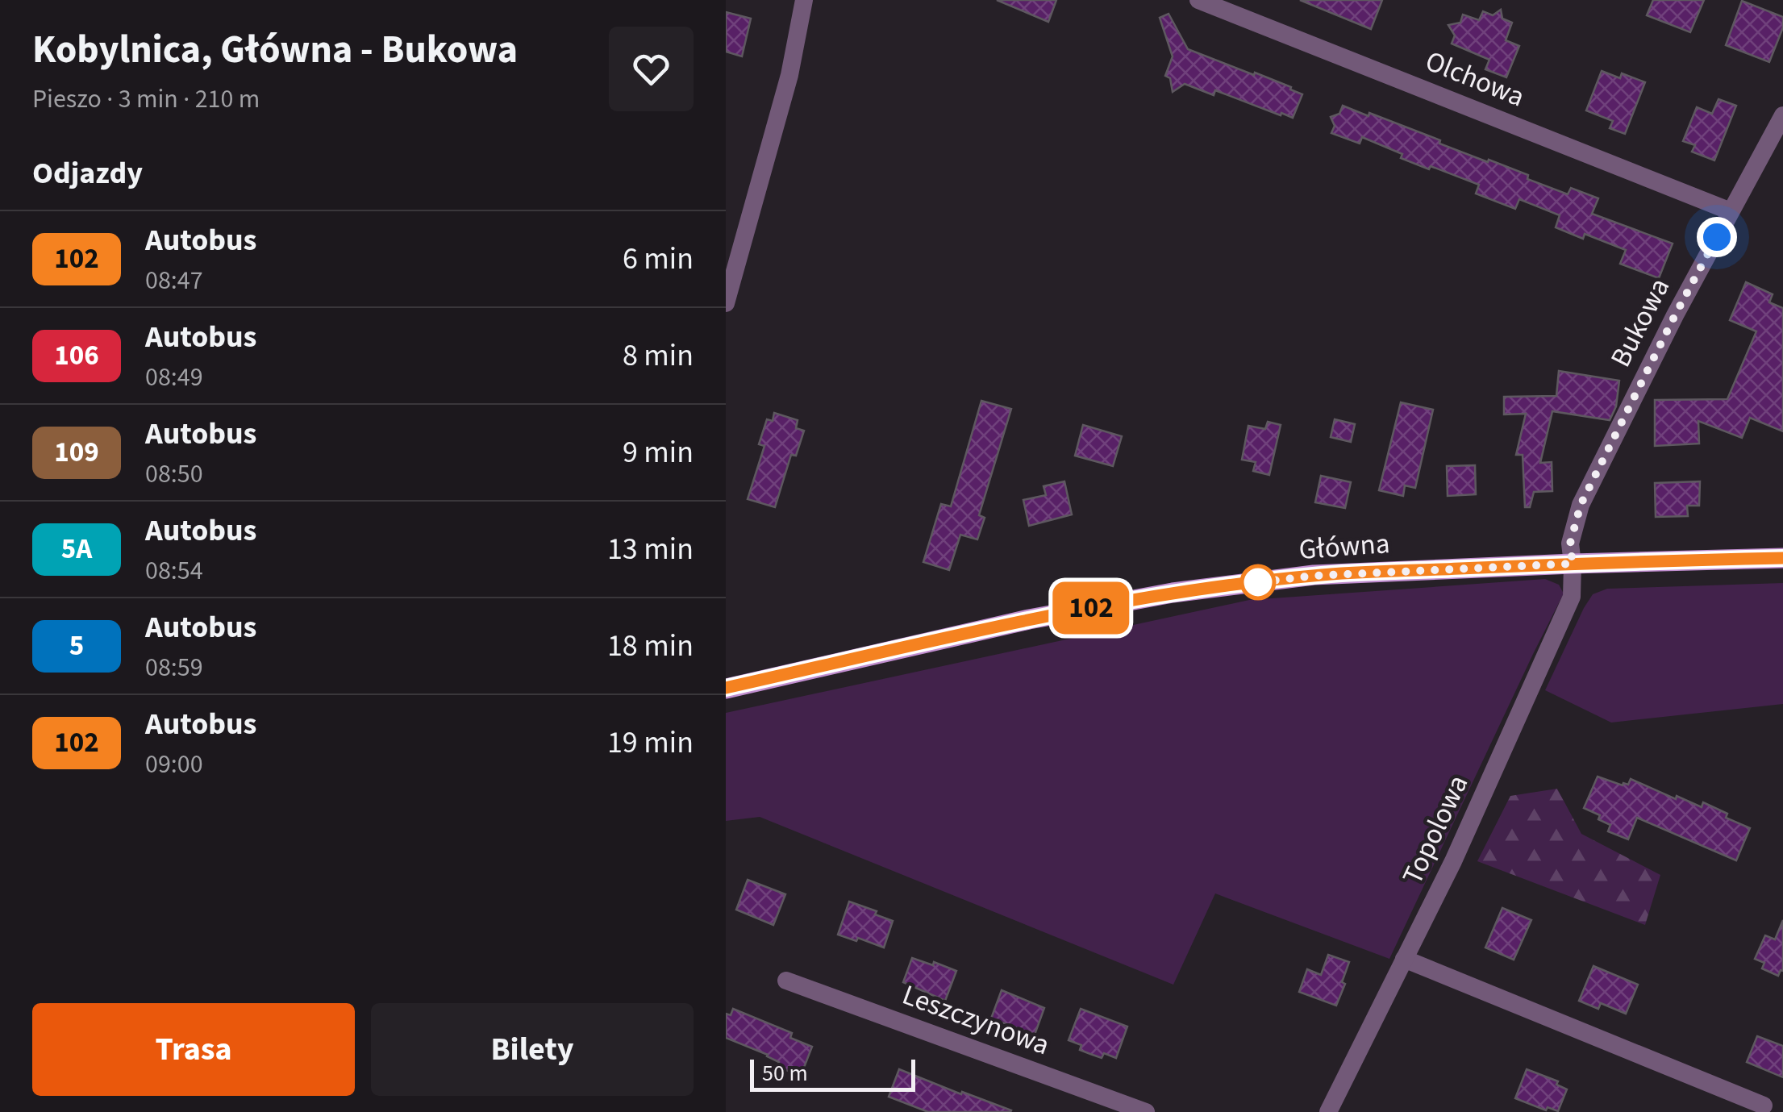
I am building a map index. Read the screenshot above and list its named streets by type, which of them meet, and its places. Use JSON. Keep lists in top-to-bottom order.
{
  "streets": {
    "main road": ["Główna"],
    "street": [
      "Olchowa",
      "Bukowa",
      "Topolowa",
      "Leszczynowa"
    ]
  },
  "crossings": [
    ["Olchowa", "Bukowa"],
    ["Bukowa", "Główna"],
    ["Bukowa", "Topolowa"],
    ["Główna", "Topolowa"]
  ],
  "lines": ["bus line 102"],
  "scale_bar": "50 m",
  "page": {
    "heading": [
      ["Kobylnica, Główna - Bukowa", "Pieszo · 3 min · 210 m"],
      "Odjazdy"
    ],
    "on_map": "102",
    "list": [
      {
        "mark": "102",
        "name": "Autobus",
        "note": "08:47",
        "value": "6 min"
      },
      {
        "mark": "106",
        "name": "Autobus",
        "note": "08:49",
        "value": "8 min"
      },
      {
        "mark": "109",
        "name": "Autobus",
        "note": "08:50",
        "value": "9 min"
      },
      {
        "mark": "5A",
        "name": "Autobus",
        "note": "08:54",
        "value": "13 min"
      },
      {
        "mark": "5",
        "name": "Autobus",
        "note": "08:59",
        "value": "18 min"
      },
      {
        "mark": "102",
        "name": "Autobus",
        "note": "09:00",
        "value": "19 min"
      }
    ],
    "buttons": ["Trasa", "Bilety"],
    "scale": "50 m"
  }
}
